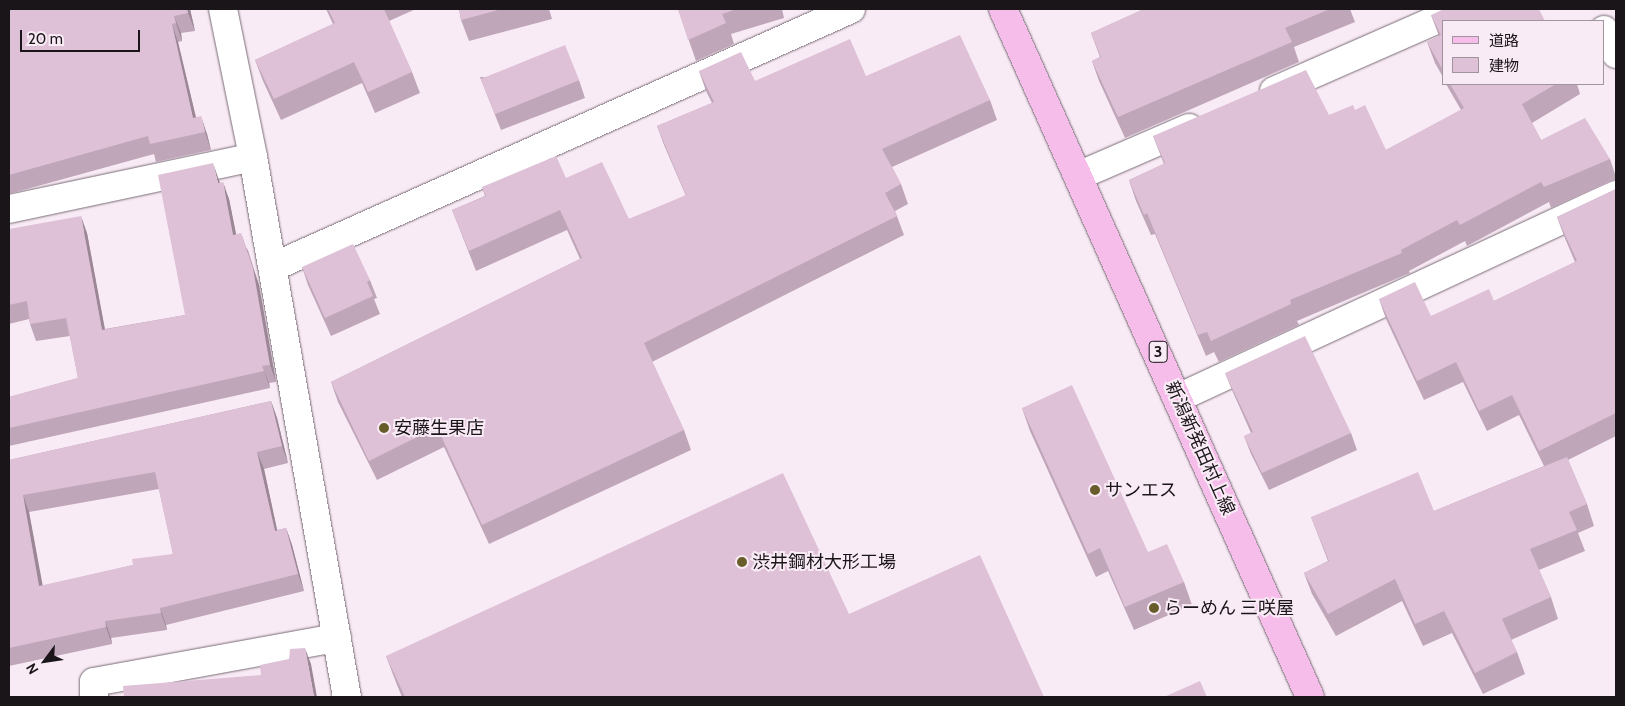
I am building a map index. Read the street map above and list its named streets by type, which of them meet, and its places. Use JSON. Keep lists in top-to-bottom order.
{
  "streets": {
    "main road": ["3", "新潟新発田村上線"]
  },
  "places": [
    "安藤生果店",
    "サンエス",
    "渋井鋼材大形工場",
    "らーめん 三咲屋"
  ],
  "legend": ["道路", "建物"],
  "scale_bar": "20 m",
  "north": "bottom left"
}
